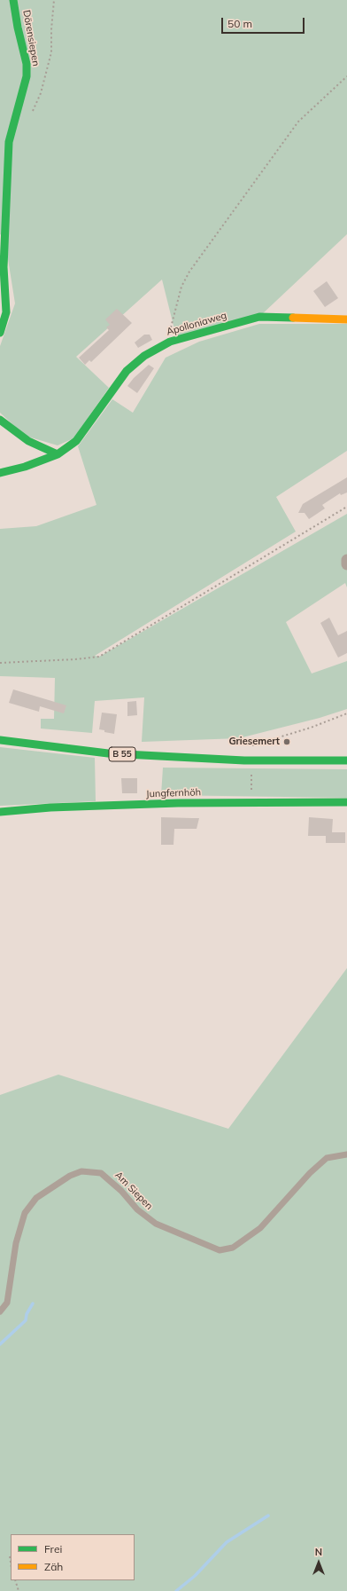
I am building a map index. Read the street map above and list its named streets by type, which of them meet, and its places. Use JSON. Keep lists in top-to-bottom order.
{
  "streets": {
    "street": [
      "Dörensiepen",
      "Apolloniaweg",
      "B 55",
      "Jungfernhöh"
    ],
    "lane": ["Am Siepen"]
  },
  "places": ["Griesemert"],
  "legend": ["Frei", "Zäh"],
  "scale_bar": "50 m",
  "north": "top"
}
